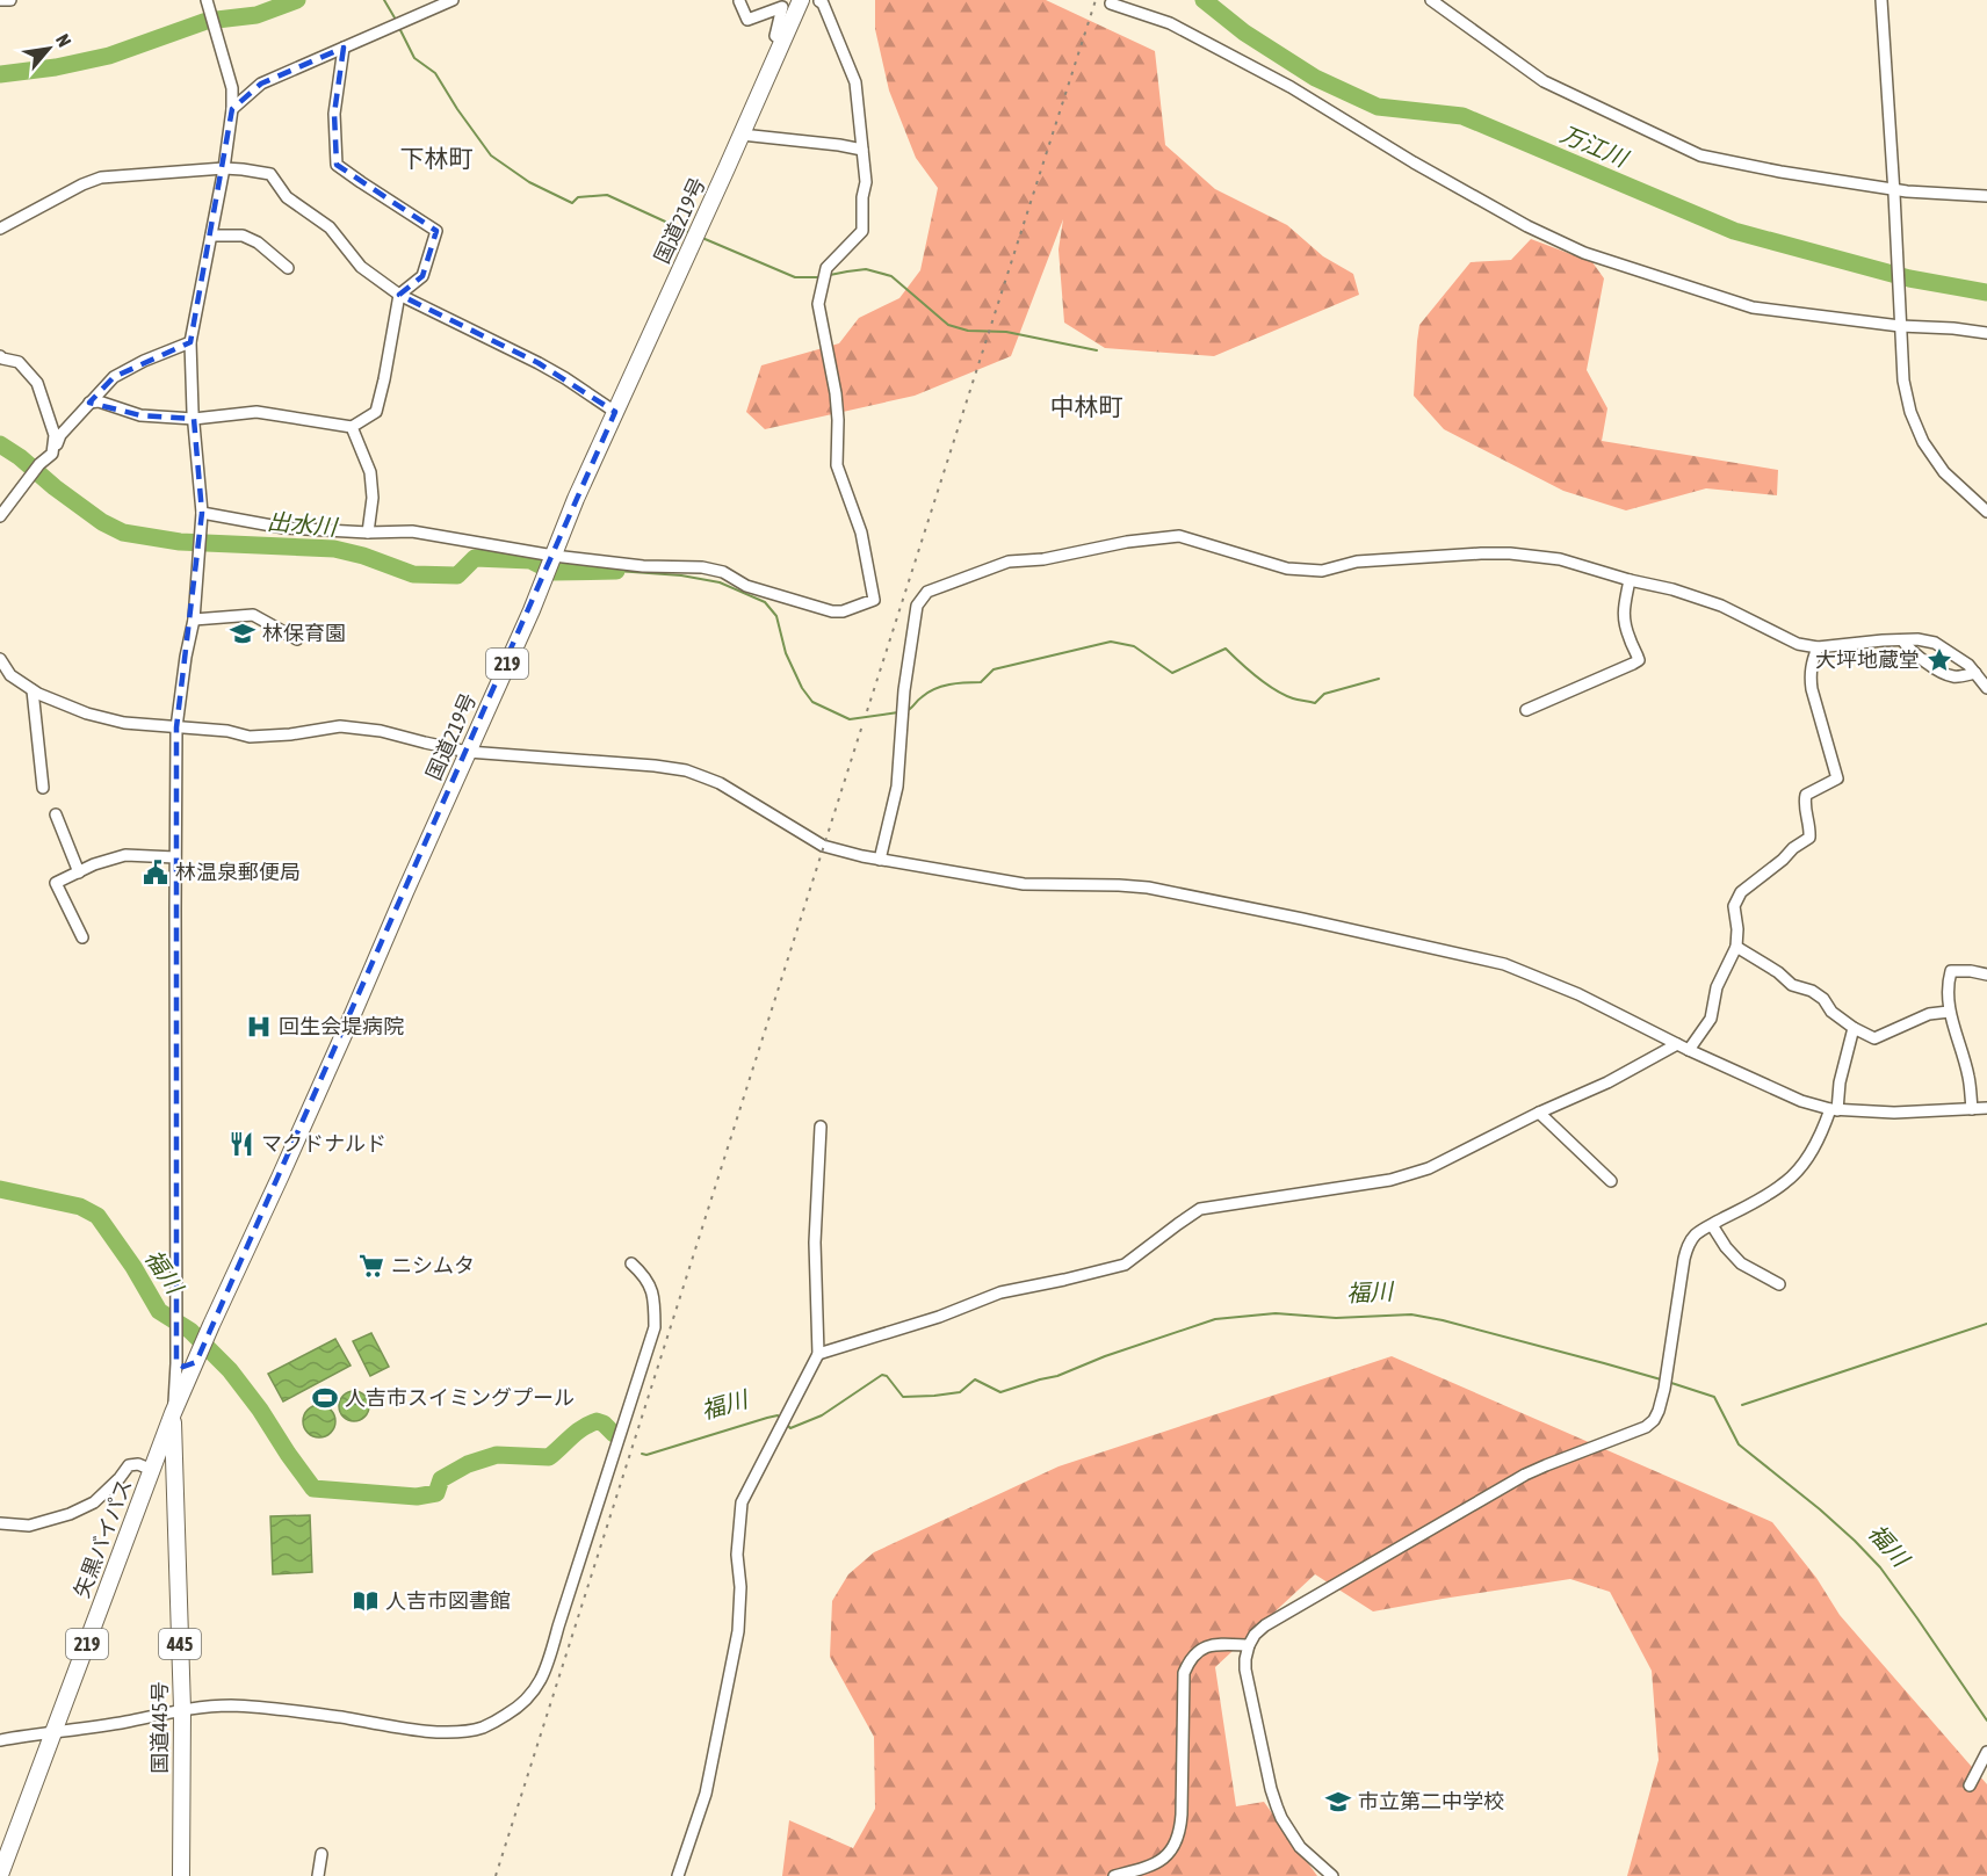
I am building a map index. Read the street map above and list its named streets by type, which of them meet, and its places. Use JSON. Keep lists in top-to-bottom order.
{
  "streets": {
    "highway": [
      "国道219号",
      "219",
      "矢黒バイパス",
      "445",
      "国道445号"
    ]
  },
  "crossings": [
    ["国道219号", "矢黒バイパス"],
    ["国道219号", "国道445号"],
    ["矢黒バイパス", "国道445号"]
  ],
  "districts": ["下林町", "中林町"],
  "water": ["万江川", "出水川", "福川"],
  "places": {
    "school or university": ["林保育園", "市立第二中学校"],
    "place": ["大坪地蔵堂"],
    "public building": ["林温泉郵便局"],
    "hospital": ["回生会堤病院"],
    "restaurant": ["マクドナルド"],
    "supermarket": ["ニシムタ"],
    "sports": ["人吉市スイミングプール"],
    "library": ["人吉市図書館"]
  },
  "north": "top right"
}
